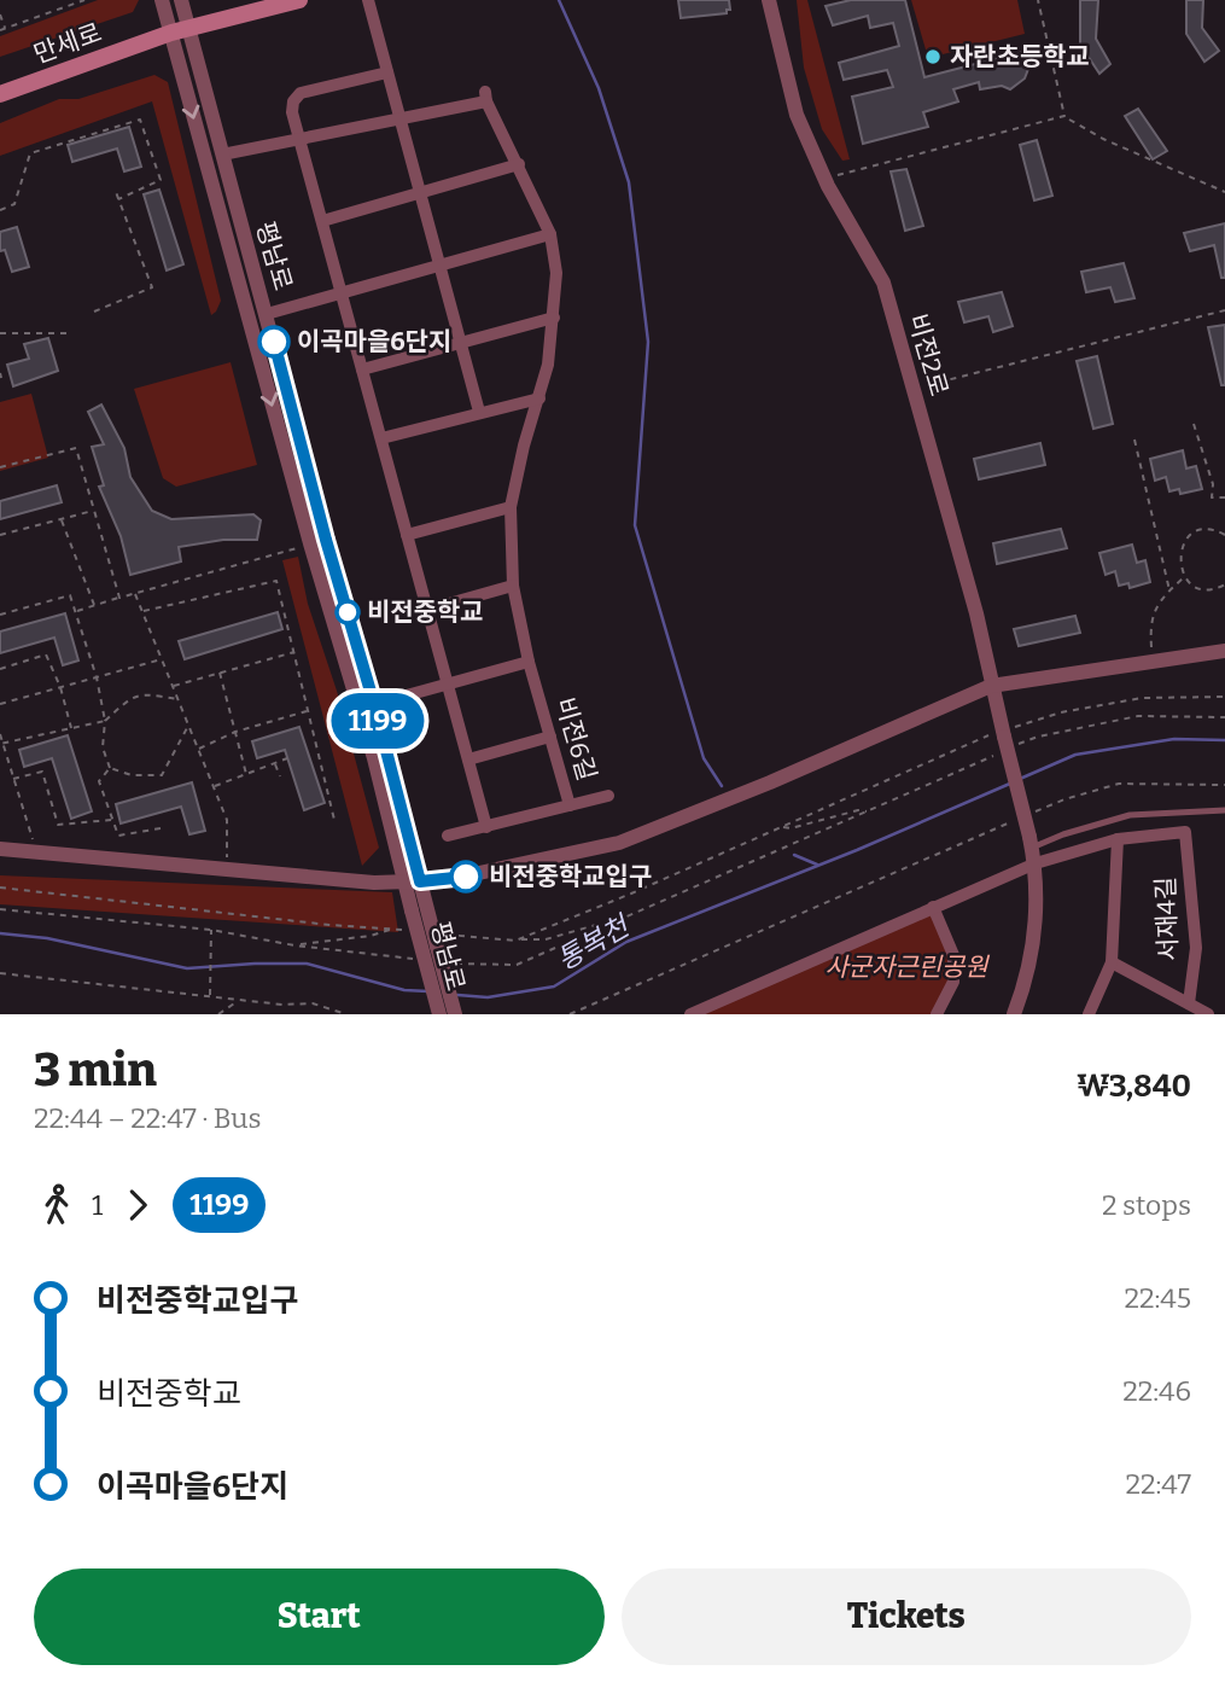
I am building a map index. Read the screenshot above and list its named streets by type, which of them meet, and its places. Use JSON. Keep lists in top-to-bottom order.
{
  "streets": {
    "main road": ["만세로"],
    "street": [
      "평남로",
      "비전2로",
      "비전6길",
      "서재4길"
    ]
  },
  "crossings": [
    ["만세로", "평남로"],
    ["평남로", "비전6길"]
  ],
  "water": ["통복천"],
  "parks": ["사군자근린공원"],
  "places": [
    "자란초등학교",
    "이곡마을6단지",
    "비전중학교",
    "비전중학교입구"
  ],
  "lines": ["bus line 1199"],
  "page": {
    "on_map": "1199",
    "heading": ["3 min", "22:44 – 22:47 · Bus", "₩3,840"],
    "legs": ["1", "1199", "2 stops"],
    "list": [
      {
        "name": "비전중학교입구",
        "value": "22:45"
      },
      {
        "name": "비전중학교",
        "value": "22:46"
      },
      {
        "name": "이곡마을6단지",
        "value": "22:47"
      }
    ],
    "buttons": ["Start", "Tickets"]
  }
}
